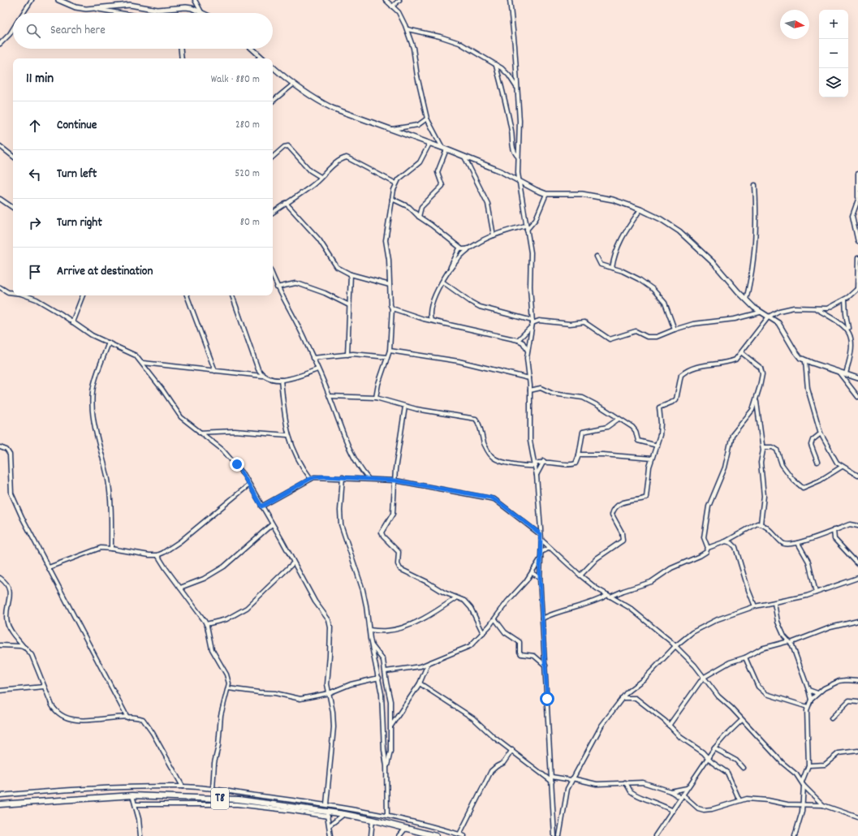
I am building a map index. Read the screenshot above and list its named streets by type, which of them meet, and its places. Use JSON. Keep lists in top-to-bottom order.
{
  "streets": {
    "main road": ["T8"]
  },
  "north": "right",
  "page": {
    "map_buttons": ["+", "−"],
    "search": "Search here",
    "heading": ["11 min", "Walk · 880 m"],
    "list": [
      ["Continue", "280 m"],
      ["Turn left", "520 m"],
      ["Turn right", "80 m"],
      "Arrive at destination"
    ]
  }
}
